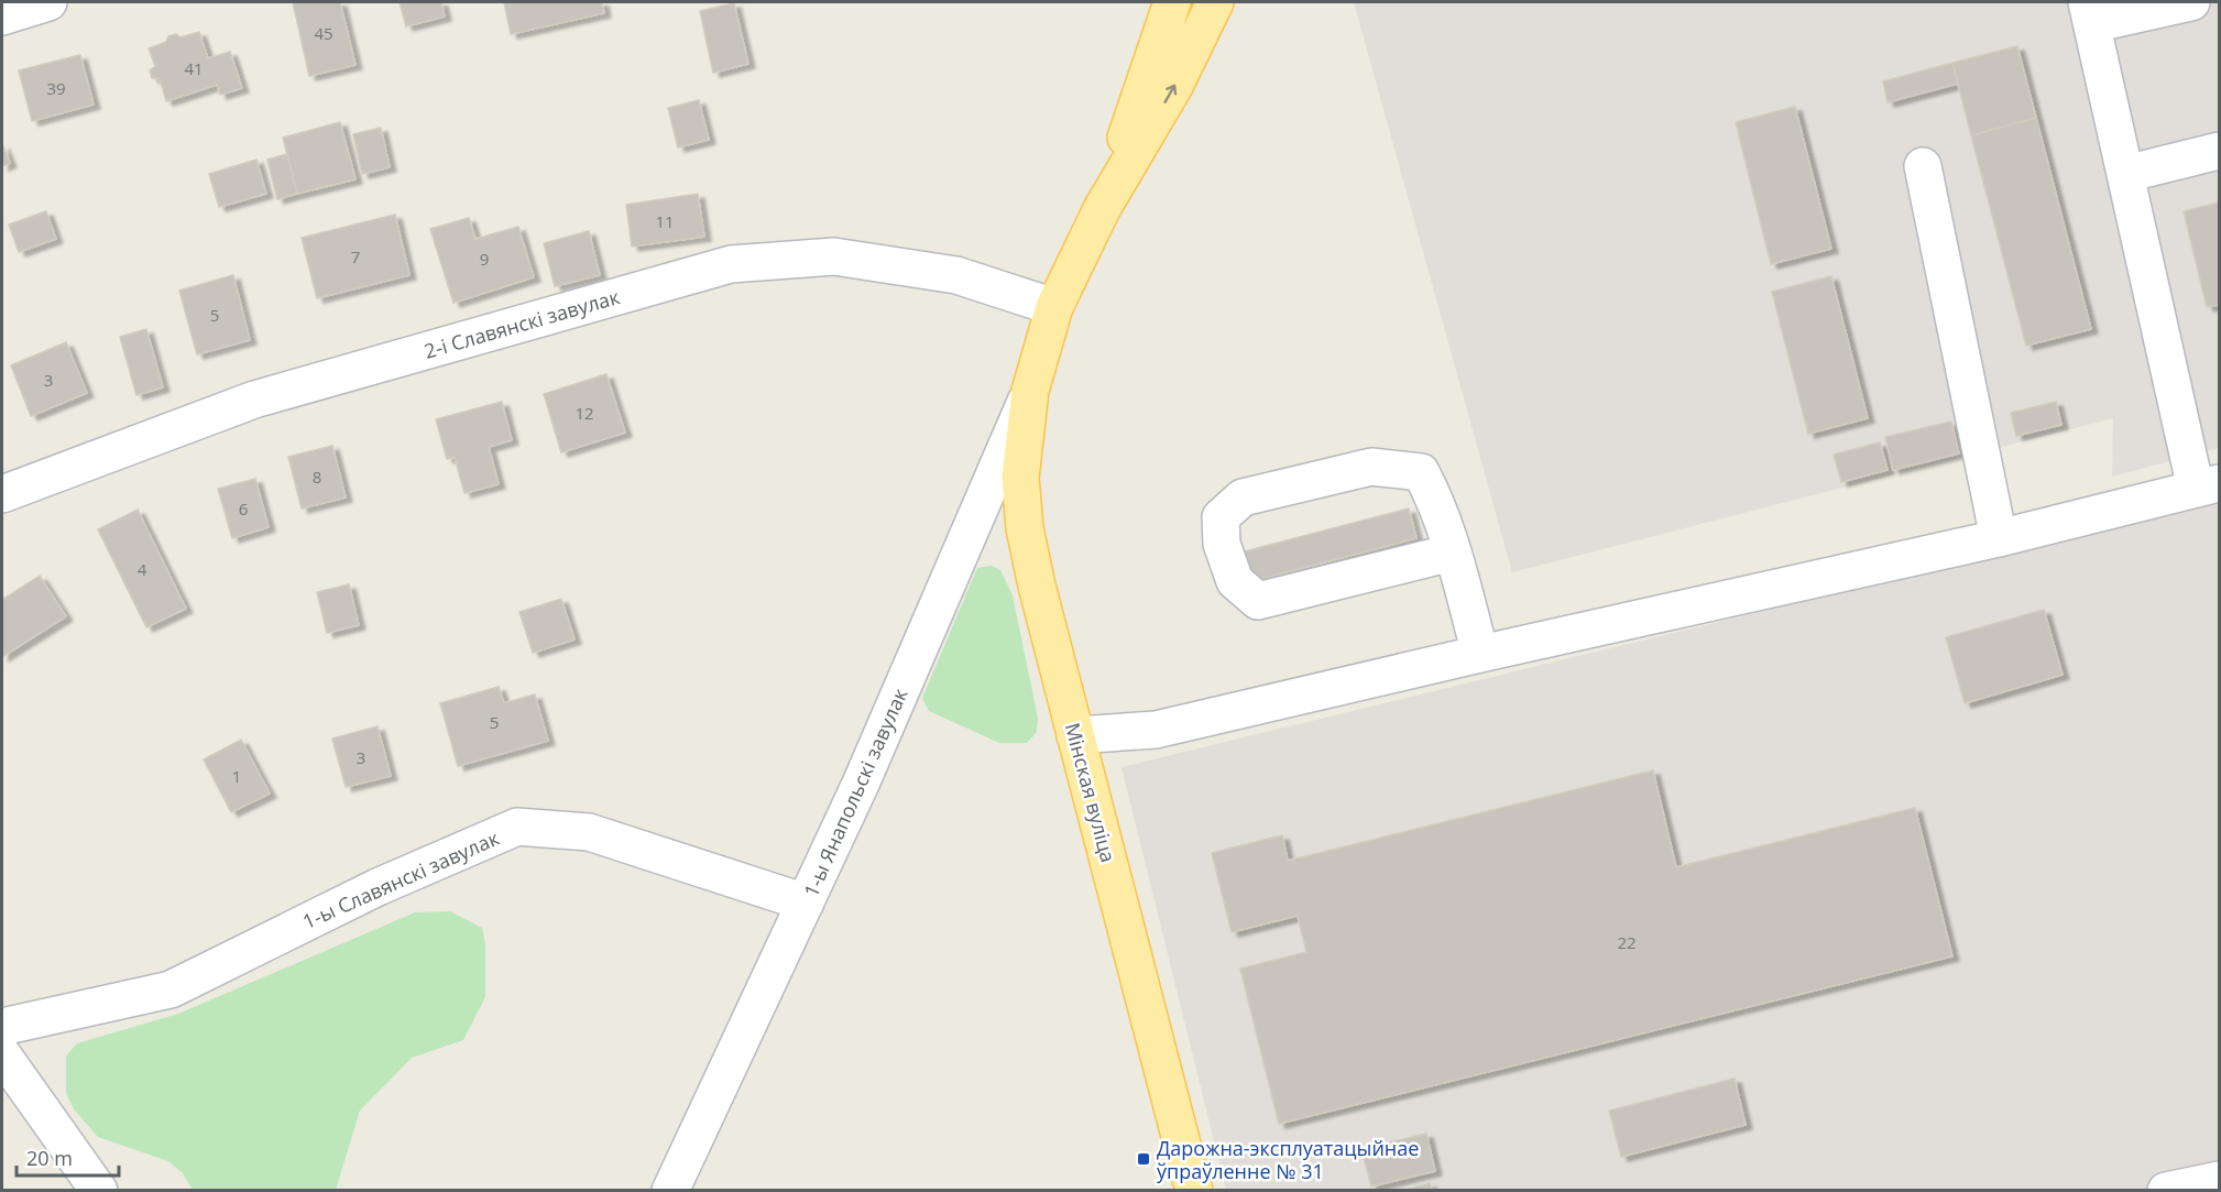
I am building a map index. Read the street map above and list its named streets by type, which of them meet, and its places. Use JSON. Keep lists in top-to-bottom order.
{
  "streets": {
    "main road": ["Мінская вуліца"],
    "street": ["2-і Славянскі завулак", "1-ы Янапольскі завулак", "1-ы Славянскі завулак"]
  },
  "crossings": [
    ["2-і Славянскі завулак", "Мінская вуліца"],
    ["1-ы Янапольскі завулак", "Мінская вуліца"],
    ["1-ы Янапольскі завулак", "1-ы Славянскі завулак"]
  ],
  "places": {
    "transit": ["Дарожна-эксплуатацыйнае ўпраўленне № 31"]
  },
  "house_numbers": [
    "45",
    "41",
    "39",
    "11",
    "7",
    "9",
    "5",
    "3",
    "12",
    "8",
    "6",
    "4",
    "5",
    "3",
    "1",
    "22"
  ],
  "scale_bar": "20 m"
}
